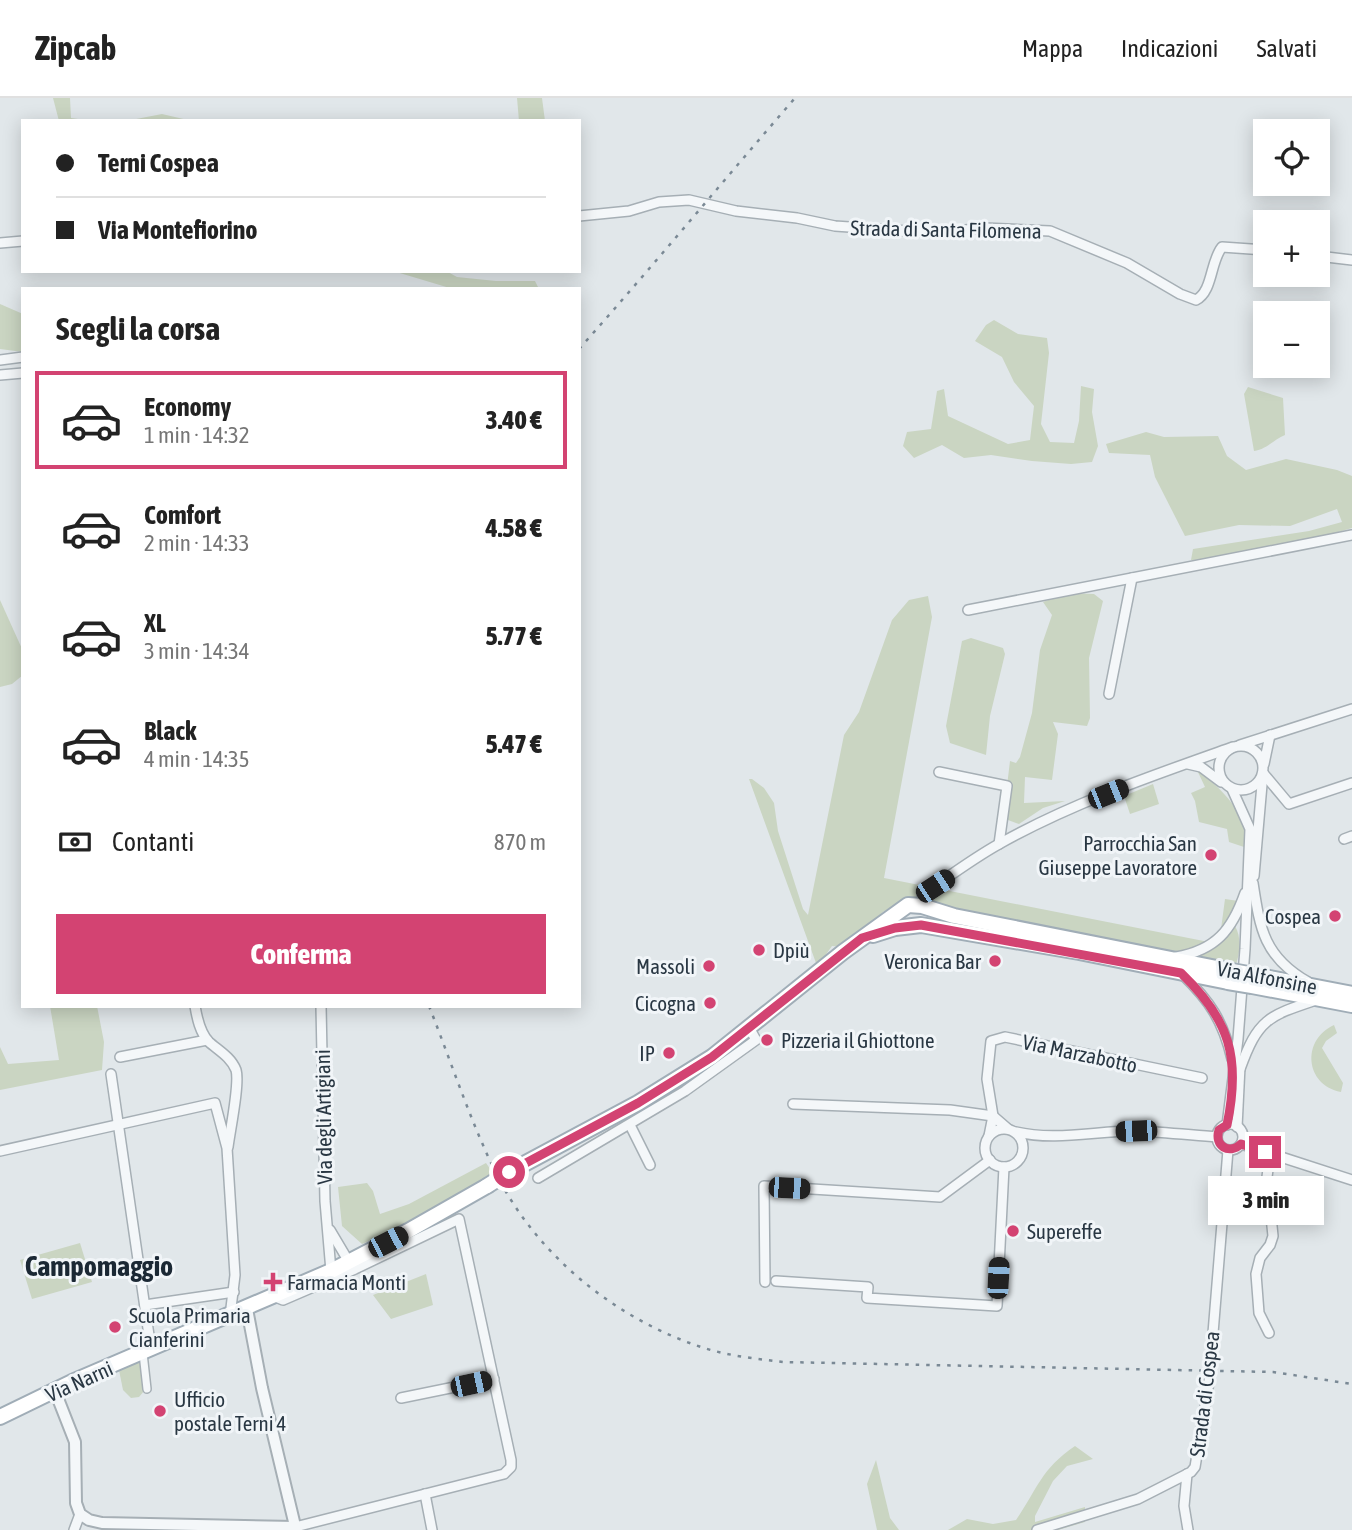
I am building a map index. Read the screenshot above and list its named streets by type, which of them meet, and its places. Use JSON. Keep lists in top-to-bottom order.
{
  "streets": {
    "main road": ["Via Alfonsine", "Via Narni"],
    "street": [
      "Strada di Santa Filomena",
      "Via Marzabotto",
      "Via degli Artigiani",
      "Strada di Cospea"
    ]
  },
  "crossings": [
    ["Via Alfonsine", "Via degli Artigiani"],
    ["Via Alfonsine", "Via Narni"],
    ["Via degli Artigiani", "Via Narni"]
  ],
  "districts": ["Campomaggio"],
  "places": {
    "other": [
      "Parrocchia San Giuseppe Lavoratore",
      "Cospea",
      "Dpiù",
      "Veronica Bar",
      "Massoli",
      "Cicogna",
      "Pizzeria il Ghiottone",
      "IP",
      "Supereffe",
      "Scuola Primaria Cianferini",
      "Ufficio postale Terni 4"
    ],
    "health": ["Farmacia Monti"]
  },
  "page": {
    "header": "Zipcab",
    "nav": ["Mappa", "Indicazioni", "Salvati"],
    "map_buttons": ["+", "−"],
    "banner": ["Terni Cospea", "Via Montefiorino"],
    "heading": "Scegli la corsa",
    "list": [
      {
        "name": "Economy",
        "note": "1 min · 14:32",
        "value": "3.40 €"
      },
      {
        "name": "Comfort",
        "note": "2 min · 14:33",
        "value": "4.58 €"
      },
      {
        "name": "XL",
        "note": "3 min · 14:34",
        "value": "5.77 €"
      },
      {
        "name": "Black",
        "note": "4 min · 14:35",
        "value": "5.47 €"
      }
    ],
    "pay": ["Contanti", "870 m"],
    "buttons": "Conferma",
    "bubble": "3 min"
  }
}
